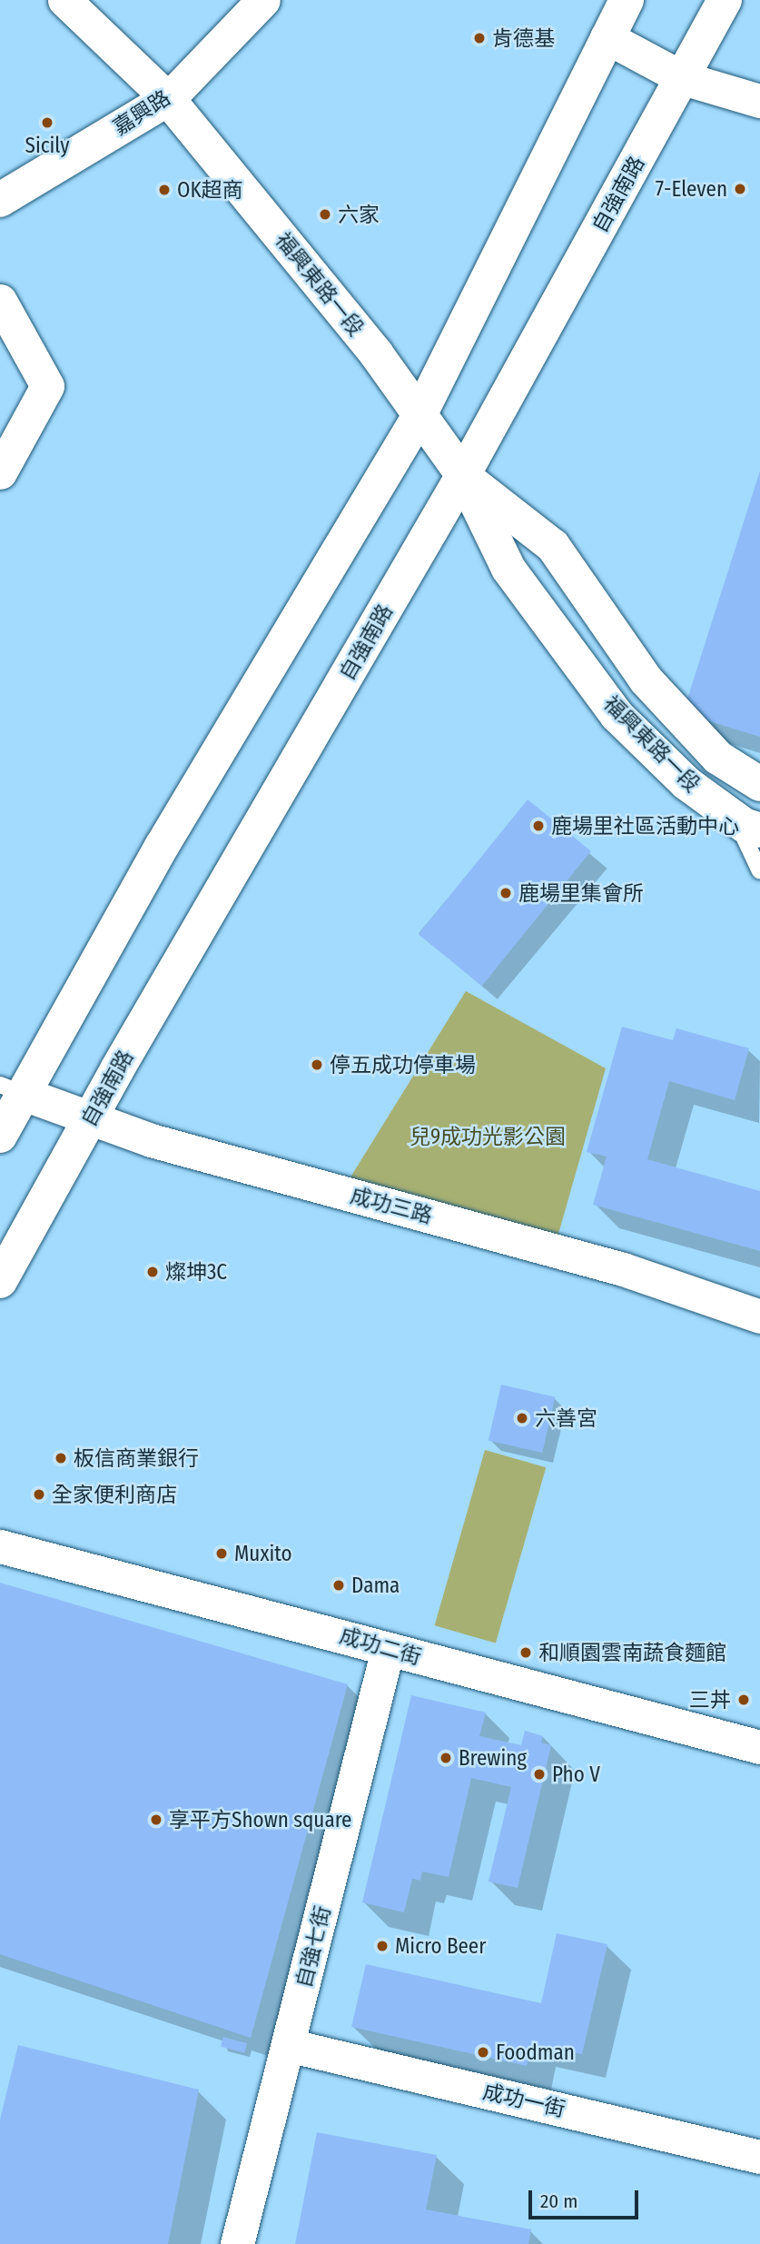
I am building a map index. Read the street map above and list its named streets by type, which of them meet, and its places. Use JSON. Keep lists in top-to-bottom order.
{
  "streets": {
    "main road": ["嘉興路", "自強南路", "福興東路一段"],
    "street": [
      "成功三路",
      "成功二街",
      "自強七街",
      "成功一街"
    ]
  },
  "crossings": [
    ["嘉興路", "福興東路一段"],
    ["自強南路", "福興東路一段"],
    ["自強南路", "成功三路"],
    ["成功二街", "自強七街"],
    ["自強七街", "成功一街"]
  ],
  "parks": ["兒9成功光影公園"],
  "places": [
    "肯德基",
    "Sicily",
    "7-Eleven",
    "OK超商",
    "六家",
    "鹿場里社區活動中心",
    "鹿場里集會所",
    "停五成功停車場",
    "燦坤3C",
    "六善宮",
    "板信商業銀行",
    "全家便利商店",
    "Muxito",
    "Dama",
    "和順園雲南蔬食麵館",
    "三丼",
    "Brewing",
    "Pho V",
    "享平方Shown square",
    "Micro Beer",
    "Foodman"
  ],
  "scale_bar": "20 m"
}
